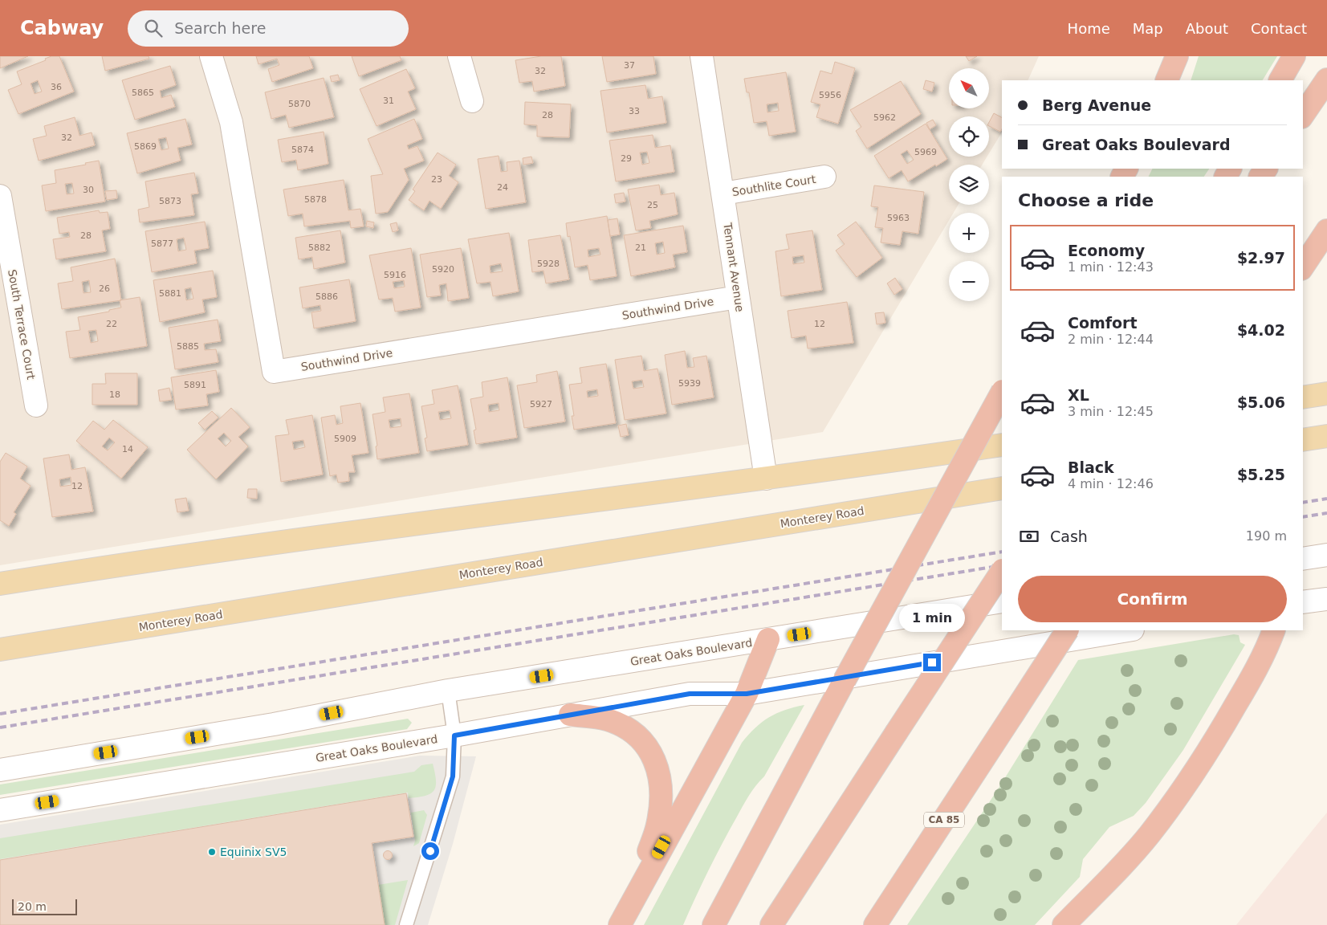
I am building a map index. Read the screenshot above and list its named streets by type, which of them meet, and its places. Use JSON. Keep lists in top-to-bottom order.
{
  "streets": {
    "highway": ["CA 85"],
    "main road": [
      "Southlite Court",
      "Tennant Avenue",
      "Southwind Drive",
      "South Terrace Court",
      "Monterey Road",
      "Great Oaks Boulevard"
    ]
  },
  "crossings": [
    ["Southlite Court", "Tennant Avenue"],
    ["Tennant Avenue", "Southwind Drive"]
  ],
  "places": ["Equinix SV5"],
  "house_numbers": [
    "37",
    "32",
    "36",
    "5865",
    "5956",
    "31",
    "5870",
    "33",
    "28",
    "5962",
    "32",
    "5869",
    "5874",
    "5969",
    "29",
    "23",
    "24",
    "30",
    "5878",
    "5873",
    "25",
    "5963",
    "28",
    "5877",
    "5882",
    "21",
    "5928",
    "5920",
    "5916",
    "26",
    "5881",
    "5886",
    "22",
    "12",
    "5885",
    "5939",
    "5891",
    "18",
    "5927",
    "5909",
    "14",
    "12"
  ],
  "scale_bar": "20 m",
  "north": "top left",
  "page": {
    "header": "Cabway",
    "search": "Search here",
    "nav": [
      "Home",
      "Map",
      "About",
      "Contact"
    ],
    "map_buttons": ["+", "−"],
    "banner": ["Berg Avenue", "Great Oaks Boulevard"],
    "heading": "Choose a ride",
    "list": [
      {
        "name": "Economy",
        "note": "1 min · 12:43",
        "value": "$2.97"
      },
      {
        "name": "Comfort",
        "note": "2 min · 12:44",
        "value": "$4.02"
      },
      {
        "name": "XL",
        "note": "3 min · 12:45",
        "value": "$5.06"
      },
      {
        "name": "Black",
        "note": "4 min · 12:46",
        "value": "$5.25"
      }
    ],
    "pay": ["Cash", "190 m"],
    "buttons": "Confirm",
    "bubble": "1 min",
    "scale": "20 m"
  }
}
